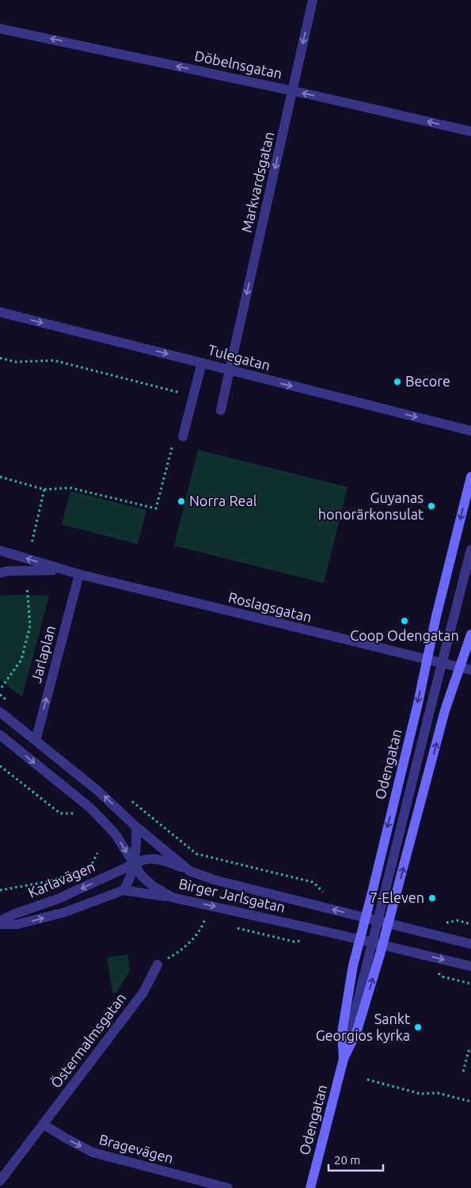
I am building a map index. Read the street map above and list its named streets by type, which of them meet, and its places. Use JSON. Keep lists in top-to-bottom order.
{
  "streets": {
    "main road": ["Odengatan"],
    "street": [
      "Döbelnsgatan",
      "Markvardsgatan",
      "Tulegatan",
      "Roslagsgatan",
      "Jarlaplan",
      "Karlavägen",
      "Birger Jarlsgatan",
      "Östermalmsgatan",
      "Bragevägen"
    ]
  },
  "crossings": [
    ["Döbelnsgatan", "Markvardsgatan"],
    ["Markvardsgatan", "Tulegatan"],
    ["Roslagsgatan", "Jarlaplan"],
    ["Roslagsgatan", "Odengatan"],
    ["Jarlaplan", "Birger Jarlsgatan"],
    ["Odengatan", "Birger Jarlsgatan"],
    ["Karlavägen", "Birger Jarlsgatan"],
    ["Östermalmsgatan", "Bragevägen"]
  ],
  "one_way": [
    "Döbelnsgatan",
    "Markvardsgatan",
    "Tulegatan",
    "Jarlaplan",
    "Bragevägen"
  ],
  "places": [
    "Becore",
    "Norra Real",
    "Guyanas honorärkonsulat",
    "Coop Odengatan",
    "7-Eleven",
    "Sankt Georgios kyrka"
  ],
  "scale_bar": "20 m"
}
